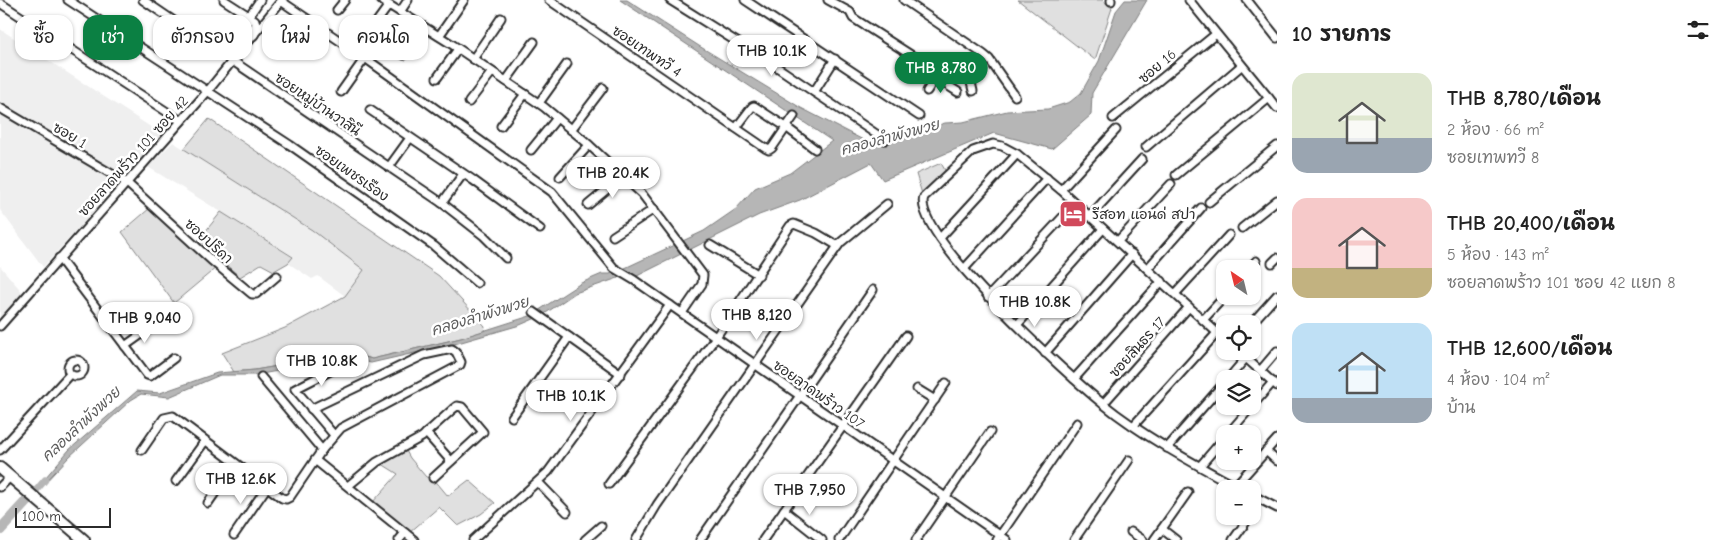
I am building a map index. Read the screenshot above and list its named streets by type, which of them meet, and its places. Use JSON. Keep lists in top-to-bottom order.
{
  "streets": {
    "street": [
      "ซอยเทพทวี 4",
      "ซอย 16",
      "ซอยหมู่บ้านวาสินี",
      "ซอย 1",
      "ซอยลาดพร้าว 101 ซอย 42",
      "ซอยเพชรเรือง",
      "ซอยปรีดา",
      "ซอยสินธร 17",
      "ซอยลาดพร้าว 107"
    ]
  },
  "crossings": [
    ["ซอยหมู่บ้านวาสินี", "ซอยลาดพร้าว 101 ซอย 42"],
    ["ซอย 1", "ซอยลาดพร้าว 101 ซอย 42"],
    ["ซอย 1", "ซอยปรีดา"],
    ["ซอยลาดพร้าว 101 ซอย 42", "ซอยเพชรเรือง"],
    ["ซอยลาดพร้าว 101 ซอย 42", "ซอยปรีดา"]
  ],
  "water": ["คลองลำพังพวย"],
  "places": {
    "hotel": ["รีสอท แอนด่ สปา"]
  },
  "scale_bar": "100 m",
  "north": "top left",
  "page": {
    "heading": "10 รายการ",
    "chip": [
      "ซื้อ",
      "เช่า",
      "ตัวกรอง",
      "ใหม่",
      "คอนโด"
    ],
    "price": [
      "THB 10.1K",
      "THB 8,780",
      "THB 20.4K",
      "THB 10.8K",
      "THB 8,120",
      "THB 9,040",
      "THB 10.8K",
      "THB 10.1K",
      "THB 12.6K",
      "THB 7,950"
    ],
    "list": [
      {
        "name": "THB 8,780/เดือน",
        "note": "2 ห้อง · 66 m² · ซอยเทพทวี 8"
      },
      {
        "name": "THB 20,400/เดือน",
        "note": "5 ห้อง · 143 m² · ซอยลาดพร้าว 101 ซอย 42 แยก 8"
      },
      {
        "name": "THB 12,600/เดือน",
        "note": "4 ห้อง · 104 m² · บ้าน"
      }
    ],
    "map_buttons": ["+", "−"],
    "scale": "100 m"
  }
}
